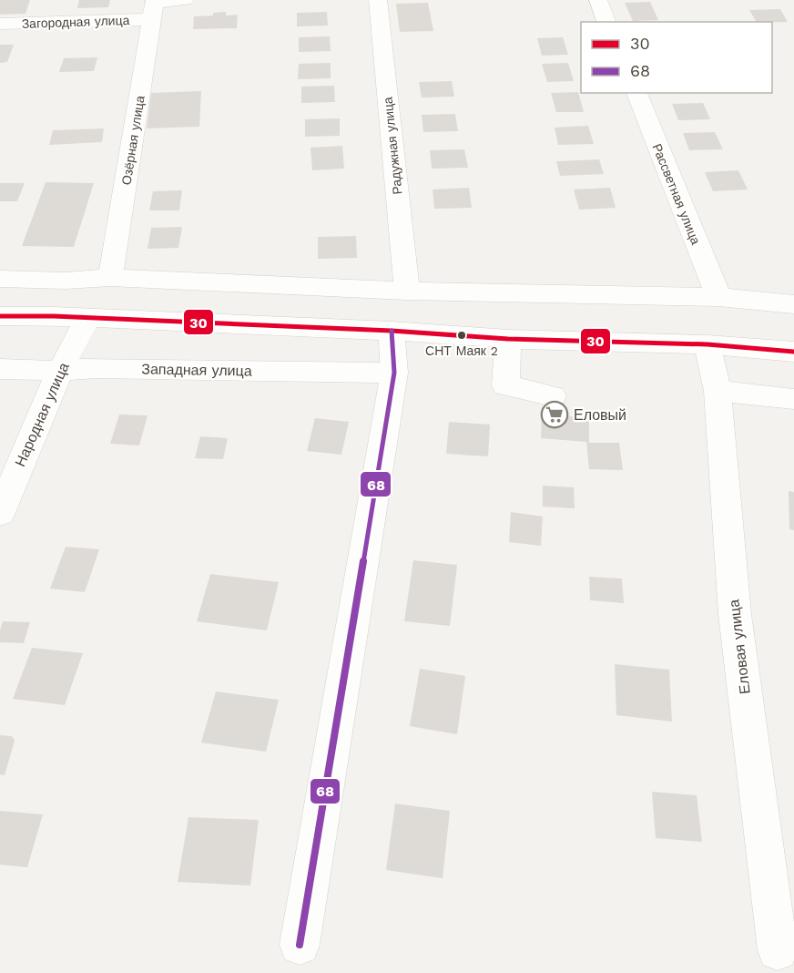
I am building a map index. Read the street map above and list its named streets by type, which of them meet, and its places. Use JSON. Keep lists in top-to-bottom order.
{
  "streets": {
    "street": [
      "Загородная улица",
      "Озёрная улица",
      "Радужная улица",
      "Рассветная улица",
      "Западная улица",
      "Народная улица",
      "Еловая улица"
    ]
  },
  "crossings": [
    ["Загородная улица", "Озёрная улица"],
    ["Западная улица", "Народная улица"]
  ],
  "places": {
    "other": ["СНТ Маяк 2"],
    "supermarket": ["Еловый"]
  },
  "lines": ["transit line 30", "transit line 68"],
  "legend": ["30", "68"]
}
